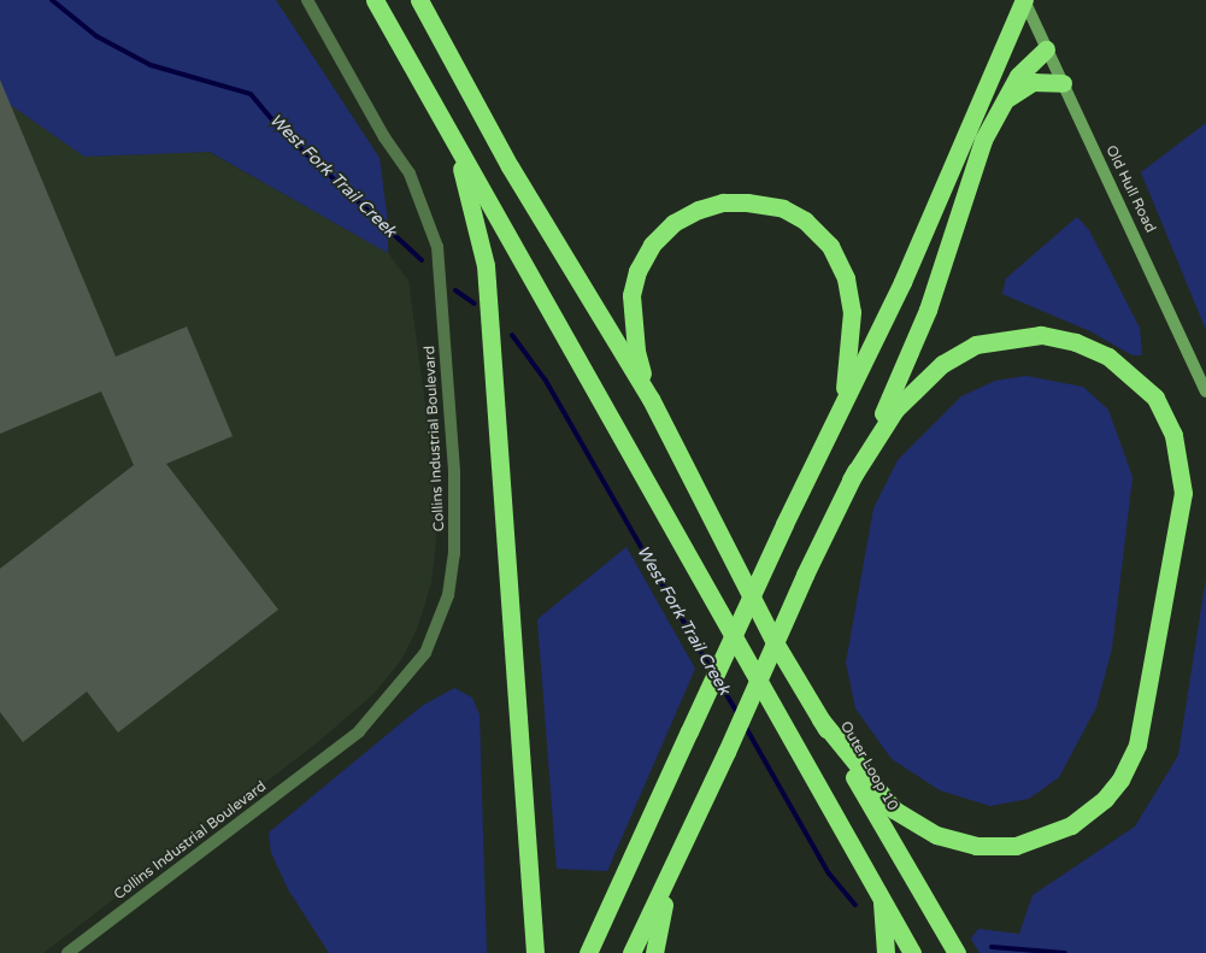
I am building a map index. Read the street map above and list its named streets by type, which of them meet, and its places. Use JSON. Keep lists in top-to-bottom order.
{
  "streets": {
    "highway": ["Outer Loop 10"],
    "main road": ["Old Hull Road"],
    "street": ["Collins Industrial Boulevard"]
  },
  "water": ["West Fork Trail Creek"]
}
